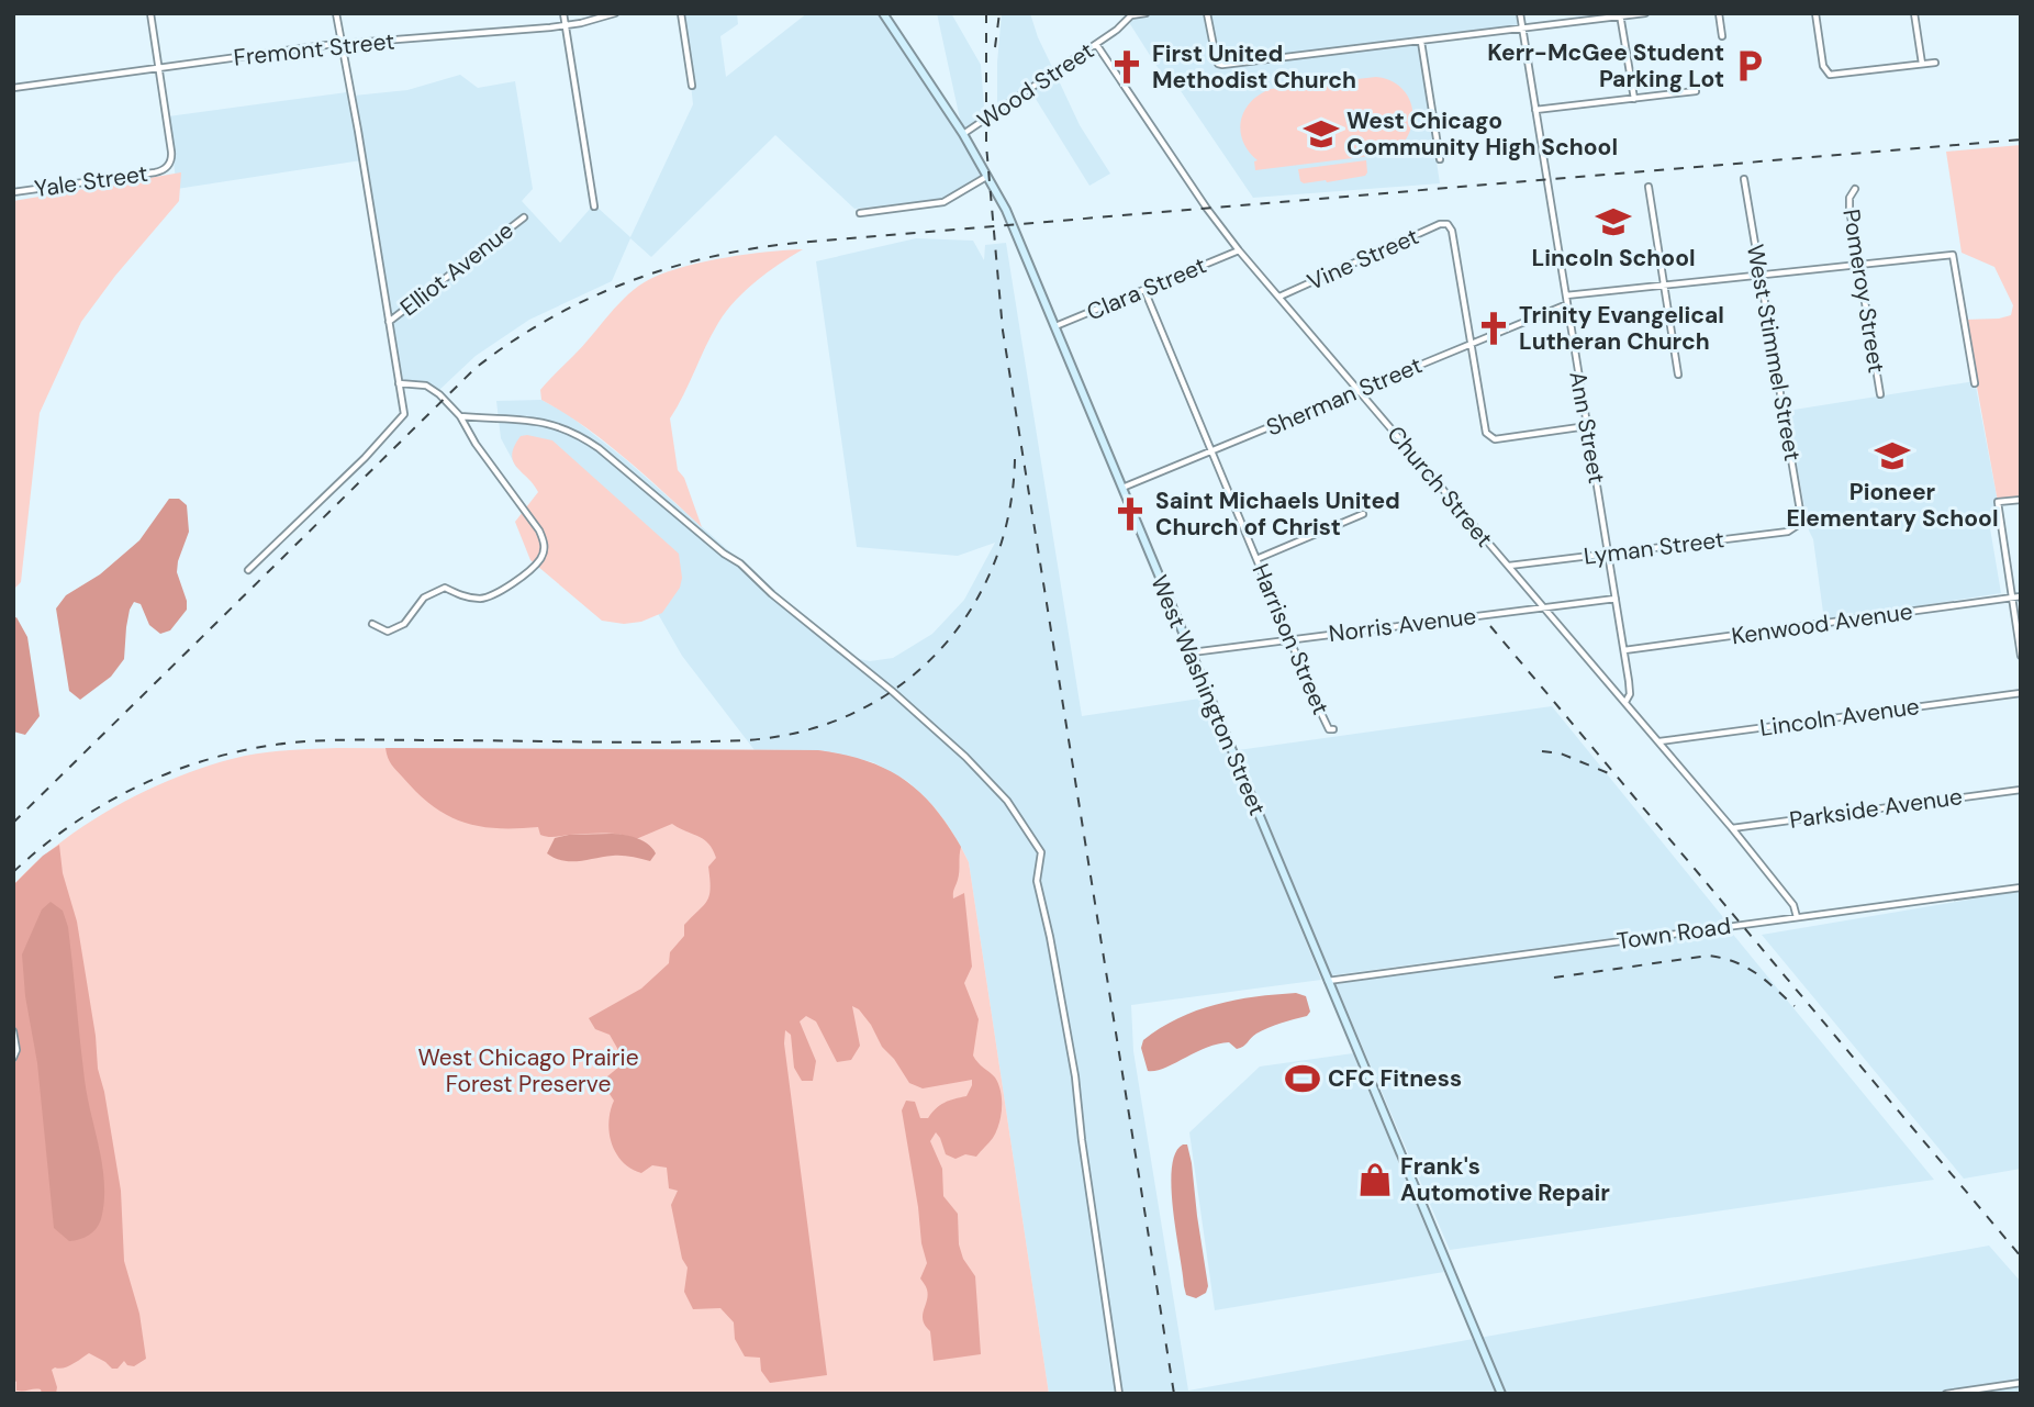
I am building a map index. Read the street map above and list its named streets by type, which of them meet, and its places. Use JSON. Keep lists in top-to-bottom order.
{
  "streets": {
    "main road": ["West Washington Street"],
    "street": [
      "Fremont Street",
      "Wood Street",
      "Yale Street",
      "Vine Street",
      "Elliot Avenue",
      "Clara Street",
      "Pomeroy Street",
      "West Stimmel Street",
      "Sherman Street",
      "Ann Street",
      "Church Street",
      "Lyman Street",
      "Kenwood Avenue",
      "Norris Avenue",
      "Harrison Street",
      "Lincoln Avenue",
      "Parkside Avenue",
      "Town Road"
    ]
  },
  "crossings": [
    ["Fremont Street", "Yale Street"],
    ["Wood Street", "Church Street"],
    ["Wood Street", "West Washington Street"],
    ["Vine Street", "Sherman Street"],
    ["Vine Street", "Church Street"],
    ["Clara Street", "Church Street"],
    ["Clara Street", "Harrison Street"],
    ["Clara Street", "West Washington Street"],
    ["West Stimmel Street", "Lyman Street"],
    ["Sherman Street", "Ann Street"],
    ["Sherman Street", "Church Street"],
    ["Sherman Street", "Harrison Street"],
    ["Sherman Street", "West Washington Street"],
    ["Ann Street", "Church Street"],
    ["Ann Street", "Lyman Street"],
    ["Ann Street", "Kenwood Avenue"],
    ["Ann Street", "Norris Avenue"],
    ["Church Street", "Lyman Street"],
    ["Church Street", "Norris Avenue"],
    ["Church Street", "Lincoln Avenue"],
    ["Church Street", "Parkside Avenue"],
    ["Church Street", "Town Road"],
    ["Norris Avenue", "Harrison Street"],
    ["Norris Avenue", "West Washington Street"],
    ["West Washington Street", "Town Road"]
  ],
  "parks": ["West Chicago Prairie Forest Preserve"],
  "places": {
    "parking": ["Kerr-McGee Student Parking Lot"],
    "church": ["First United Methodist Church", "Trinity Evangelical Lutheran Church", "Saint Michaels United Church of Christ"],
    "school or university": ["West Chicago Community High School", "Lincoln School", "Pioneer Elementary School"],
    "sports": ["CFC Fitness"],
    "shop": ["Frank's Automotive Repair"]
  }
}
